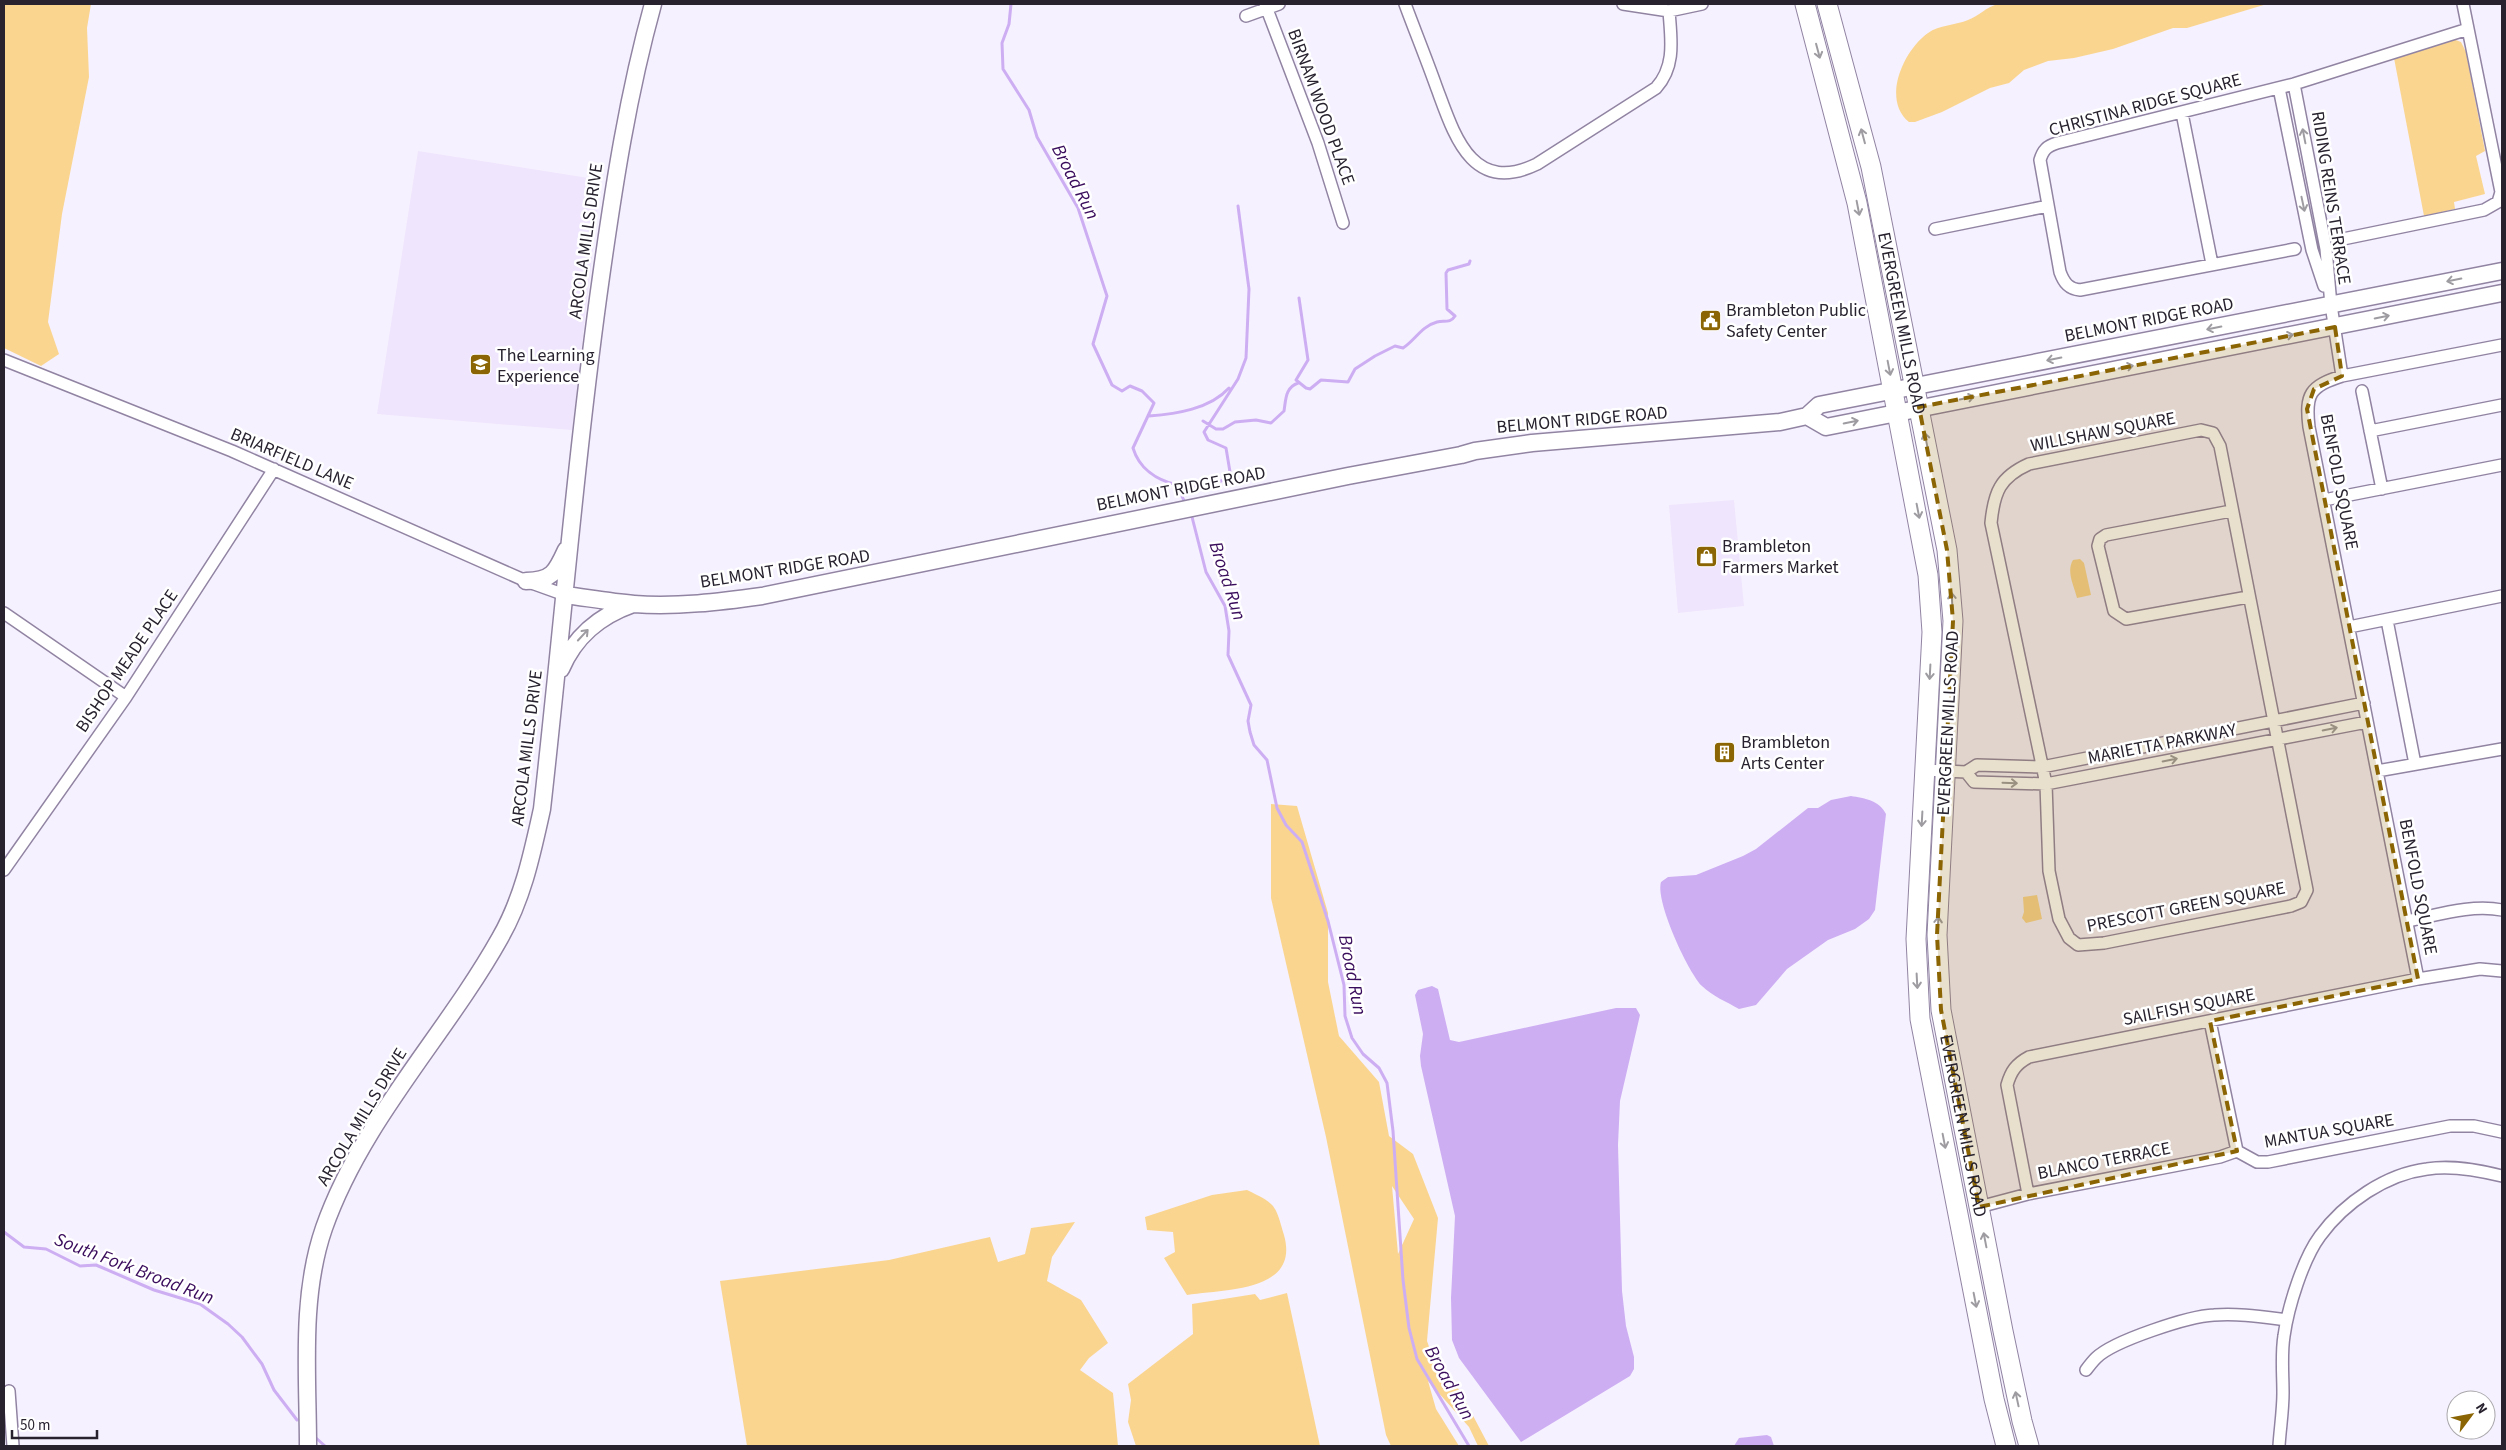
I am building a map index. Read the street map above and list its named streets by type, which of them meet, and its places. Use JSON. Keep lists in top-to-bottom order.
{
  "streets": {
    "main road": ["EVERGREEN MILLS ROAD"],
    "street": [
      "CHRISTINA RIDGE SQUARE",
      "BIRNAM WOOD PLACE",
      "RIDING REINS TERRACE",
      "ARCOLA MILLS DRIVE",
      "BELMONT RIDGE ROAD",
      "WILLSHAW SQUARE",
      "BRIARFIELD LANE",
      "BENFOLD SQUARE",
      "BISHOP MEADE PLACE",
      "MARIETTA PARKWAY",
      "PRESCOTT GREEN SQUARE",
      "SAILFISH SQUARE",
      "MANTUA SQUARE",
      "BLANCO TERRACE"
    ]
  },
  "crossings": [
    ["CHRISTINA RIDGE SQUARE", "RIDING REINS TERRACE"],
    ["RIDING REINS TERRACE", "BELMONT RIDGE ROAD"],
    ["ARCOLA MILLS DRIVE", "BELMONT RIDGE ROAD"],
    ["ARCOLA MILLS DRIVE", "BRIARFIELD LANE"],
    ["BELMONT RIDGE ROAD", "EVERGREEN MILLS ROAD"],
    ["BELMONT RIDGE ROAD", "BRIARFIELD LANE"],
    ["EVERGREEN MILLS ROAD", "MARIETTA PARKWAY"],
    ["EVERGREEN MILLS ROAD", "BLANCO TERRACE"],
    ["WILLSHAW SQUARE", "MARIETTA PARKWAY"],
    ["WILLSHAW SQUARE", "PRESCOTT GREEN SQUARE"],
    ["BRIARFIELD LANE", "BISHOP MEADE PLACE"],
    ["BENFOLD SQUARE", "MARIETTA PARKWAY"],
    ["BENFOLD SQUARE", "SAILFISH SQUARE"],
    ["MARIETTA PARKWAY", "PRESCOTT GREEN SQUARE"],
    ["SAILFISH SQUARE", "BLANCO TERRACE"],
    ["MANTUA SQUARE", "BLANCO TERRACE"]
  ],
  "water": ["Broad Run", "South Fork Broad Run"],
  "places": {
    "public building": ["Brambleton Public Safety Center"],
    "school or university": ["The Learning Experience"],
    "shop": ["Brambleton Farmers Market"],
    "building": ["Brambleton Arts Center"]
  },
  "scale_bar": "50 m",
  "north": "top right"
}
